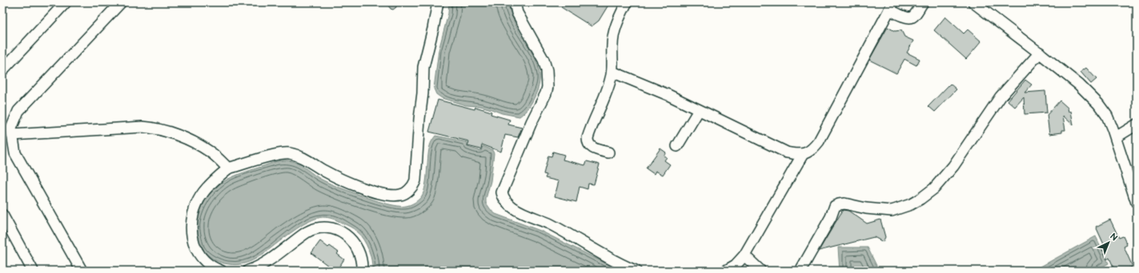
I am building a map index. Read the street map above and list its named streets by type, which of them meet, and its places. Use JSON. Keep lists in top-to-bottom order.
{
  "north": "top right"
}
